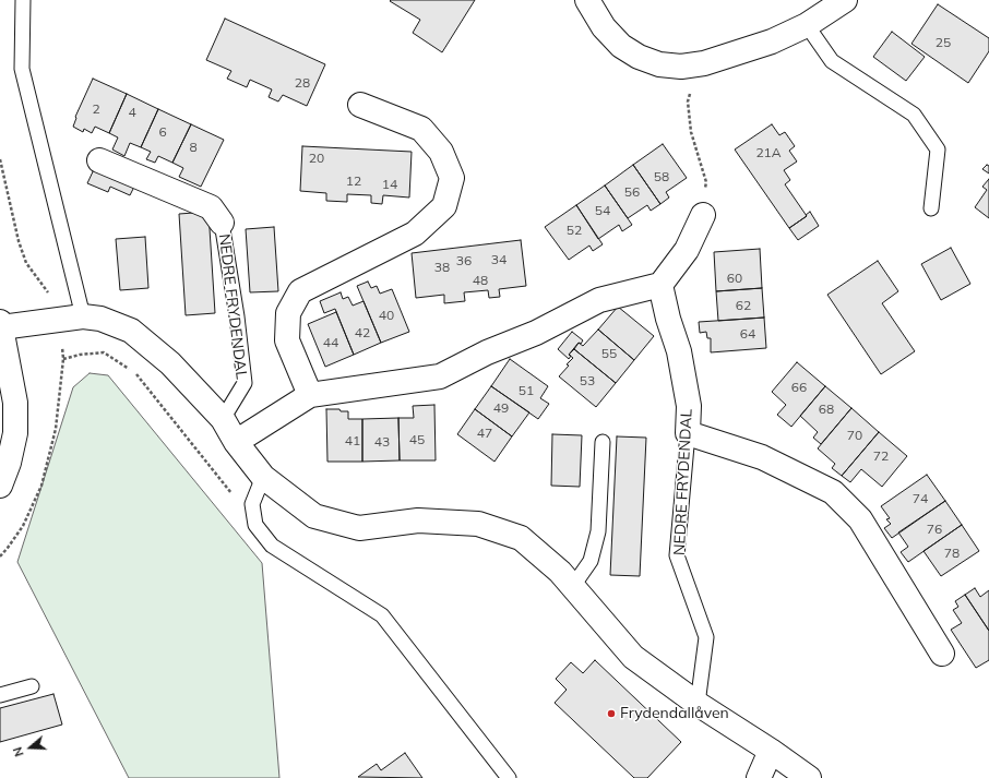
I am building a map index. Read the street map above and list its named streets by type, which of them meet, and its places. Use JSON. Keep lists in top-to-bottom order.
{
  "streets": {
    "street": ["NEDRE FRYDENDAL"]
  },
  "places": ["Frydendallåven"],
  "house_numbers": [
    "25",
    "28",
    "2",
    "4",
    "6",
    "8",
    "21A",
    "20",
    "58",
    "12",
    "14",
    "56",
    "54",
    "52",
    "34",
    "36",
    "38",
    "60",
    "48",
    "62",
    "40",
    "42",
    "64",
    "44",
    "55",
    "53",
    "66",
    "51",
    "49",
    "68",
    "47",
    "70",
    "45",
    "41",
    "43",
    "72",
    "74",
    "76",
    "78"
  ],
  "north": "left"
}
